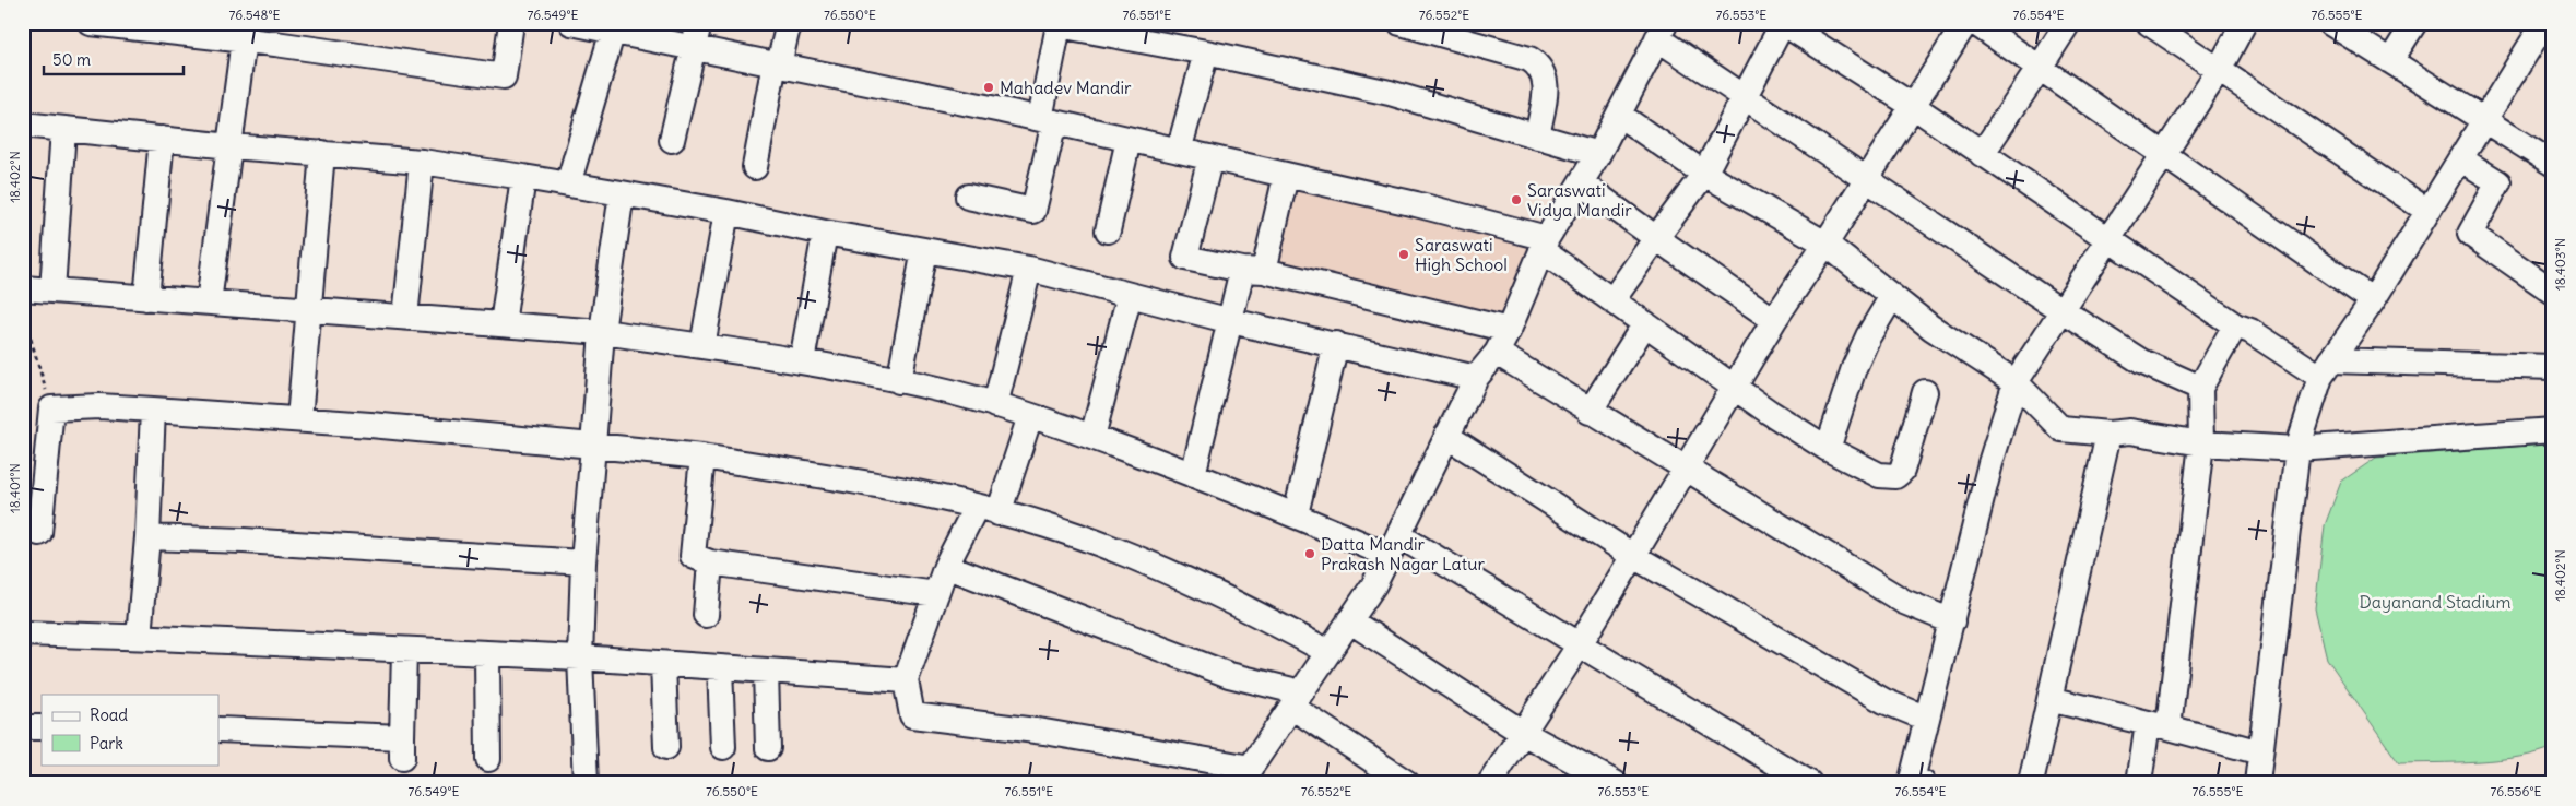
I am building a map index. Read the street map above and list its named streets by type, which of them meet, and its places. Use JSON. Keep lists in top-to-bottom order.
{
  "parks": ["Dayanand Stadium"],
  "places": [
    "Mahadev Mandir",
    "Saraswati Vidya Mandir",
    "Saraswati High School",
    "Datta Mandir Prakash Nagar Latur"
  ],
  "legend": ["Road", "Park"],
  "scale_bar": "50 m",
  "coordinates": [
    "76.548°E",
    "76.549°E",
    "76.550°E",
    "76.551°E",
    "76.552°E",
    "76.553°E",
    "76.554°E",
    "76.555°E",
    "18.402°N",
    "18.403°N",
    "18.401°N",
    "76.556°E"
  ]
}
